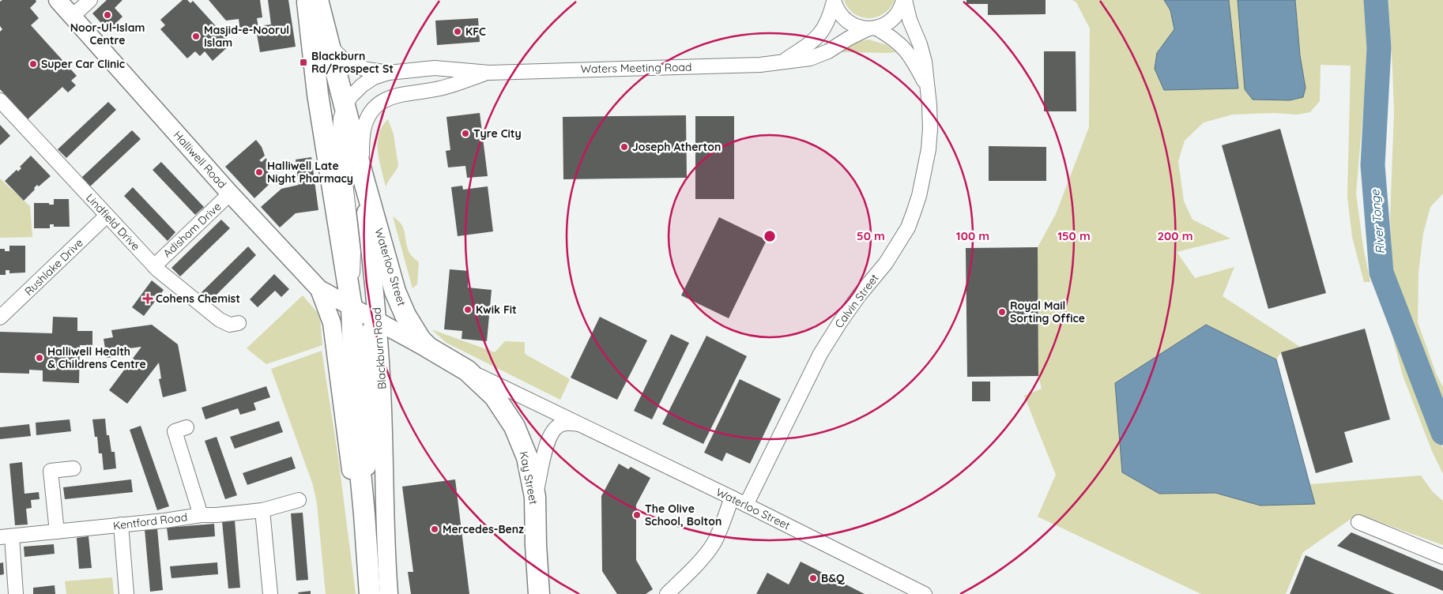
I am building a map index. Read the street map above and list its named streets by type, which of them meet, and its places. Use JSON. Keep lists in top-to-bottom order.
{
  "streets": {
    "highway": ["Waterloo Street", "Blackburn Road", "Kay Street"],
    "main road": ["Halliwell Road"],
    "street": [
      "Waters Meeting Road",
      "Lindfield Drive",
      "Adisham Drive",
      "Rushlake Drive",
      "Calvin Street",
      "Kentford Road"
    ]
  },
  "crossings": [
    ["Waters Meeting Road", "Waterloo Street"],
    ["Waters Meeting Road", "Calvin Street"],
    ["Waters Meeting Road", "Blackburn Road"],
    ["Halliwell Road", "Adisham Drive"],
    ["Halliwell Road", "Blackburn Road"],
    ["Halliwell Road", "Kay Street"],
    ["Lindfield Drive", "Adisham Drive"],
    ["Lindfield Drive", "Rushlake Drive"],
    ["Waterloo Street", "Calvin Street"],
    ["Waterloo Street", "Blackburn Road"],
    ["Waterloo Street", "Kay Street"],
    ["Blackburn Road", "Kay Street"]
  ],
  "water": ["River Tonge"],
  "places": {
    "other": [
      "Noor-Ul-Islam Centre",
      "KFC",
      "Masjid-e-Noorul Islam",
      "Super Car Clinic",
      "Tyre City",
      "Joseph Atherton",
      "Halliwell Late Night Pharmacy",
      "Kwik Fit",
      "Royal Mail Sorting Office",
      "Halliwell Health & Childrens Centre",
      "The Olive School, Bolton",
      "Mercedes-Benz",
      "B&Q"
    ],
    "transit": ["Blackburn Rd/Prospect St"],
    "health": ["Cohens Chemist"]
  },
  "rings": [
    "50 m",
    "100 m",
    "150 m",
    "200 m"
  ]
}
